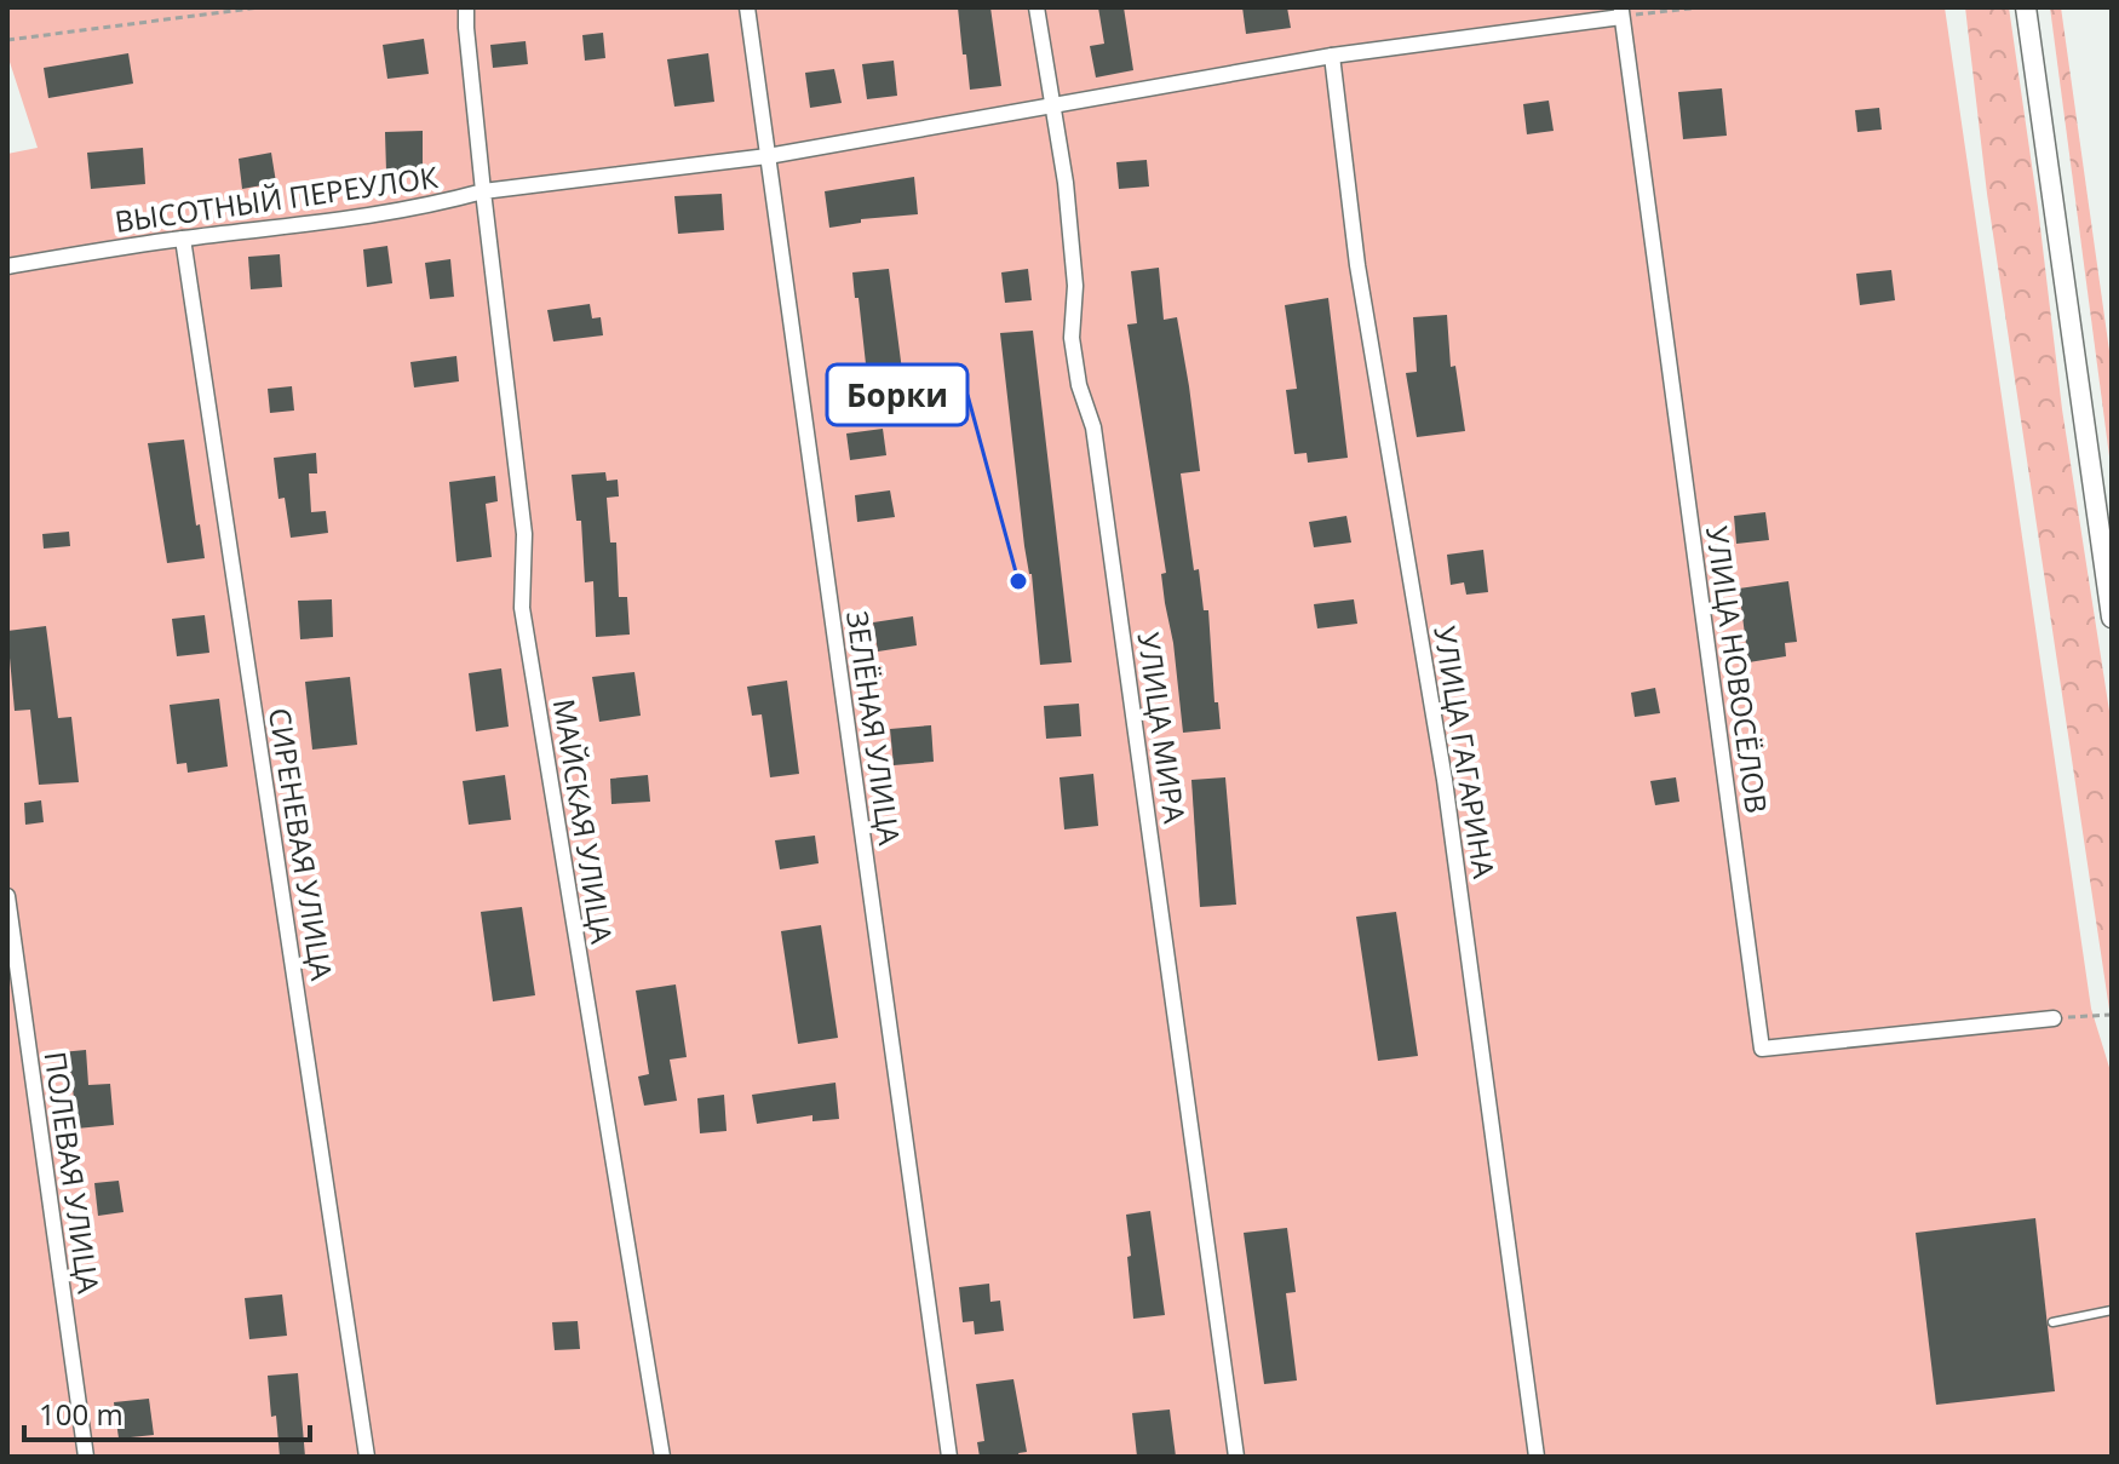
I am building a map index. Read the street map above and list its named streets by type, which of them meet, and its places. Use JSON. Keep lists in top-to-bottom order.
{
  "streets": {
    "street": [
      "ВЫСОТНЫЙ ПЕРЕУЛОК",
      "УЛИЦА НОВОСЁЛОВ",
      "ЗЕЛЁНАЯ УЛИЦА",
      "УЛИЦА МИРА",
      "УЛИЦА ГАГАРИНА",
      "МАЙСКАЯ УЛИЦА",
      "СИРЕНЕВАЯ УЛИЦА",
      "ПОЛЕВАЯ УЛИЦА"
    ]
  },
  "crossings": [
    ["ВЫСОТНЫЙ ПЕРЕУЛОК", "УЛИЦА НОВОСЁЛОВ"],
    ["ВЫСОТНЫЙ ПЕРЕУЛОК", "ЗЕЛЁНАЯ УЛИЦА"],
    ["ВЫСОТНЫЙ ПЕРЕУЛОК", "УЛИЦА МИРА"],
    ["ВЫСОТНЫЙ ПЕРЕУЛОК", "УЛИЦА ГАГАРИНА"],
    ["ВЫСОТНЫЙ ПЕРЕУЛОК", "МАЙСКАЯ УЛИЦА"],
    ["ВЫСОТНЫЙ ПЕРЕУЛОК", "СИРЕНЕВАЯ УЛИЦА"]
  ],
  "places": ["Борки"],
  "scale_bar": "100 m"
}
